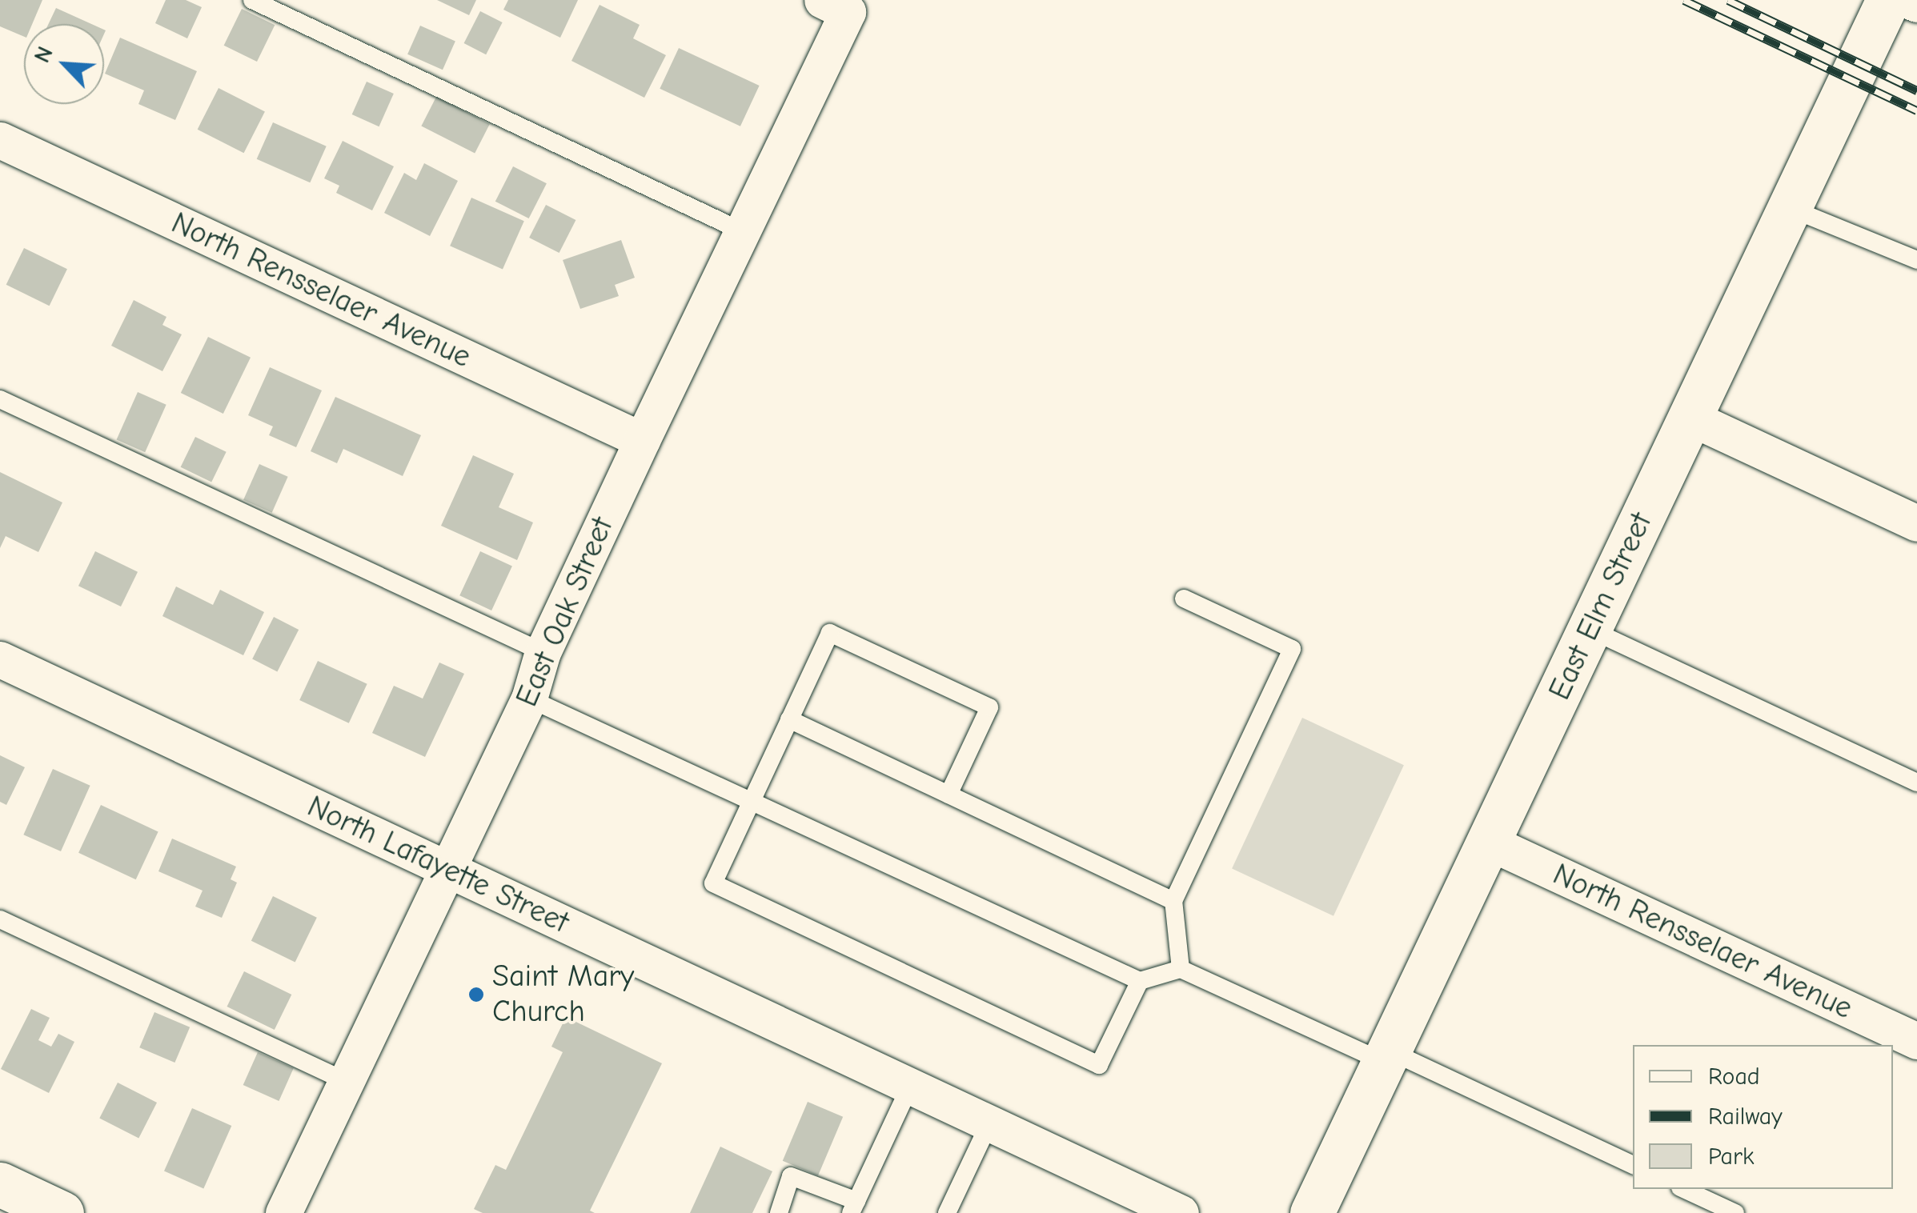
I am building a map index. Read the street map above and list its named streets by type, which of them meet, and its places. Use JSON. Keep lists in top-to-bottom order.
{
  "streets": {
    "street": [
      "North Rensselaer Avenue",
      "East Elm Street",
      "East Oak Street",
      "North Lafayette Street"
    ]
  },
  "crossings": [
    ["North Rensselaer Avenue", "East Elm Street"],
    ["North Rensselaer Avenue", "East Oak Street"],
    ["East Oak Street", "North Lafayette Street"]
  ],
  "places": ["Saint Mary Church"],
  "legend": ["Road", "Railway", "Park"],
  "north": "top left"
}
